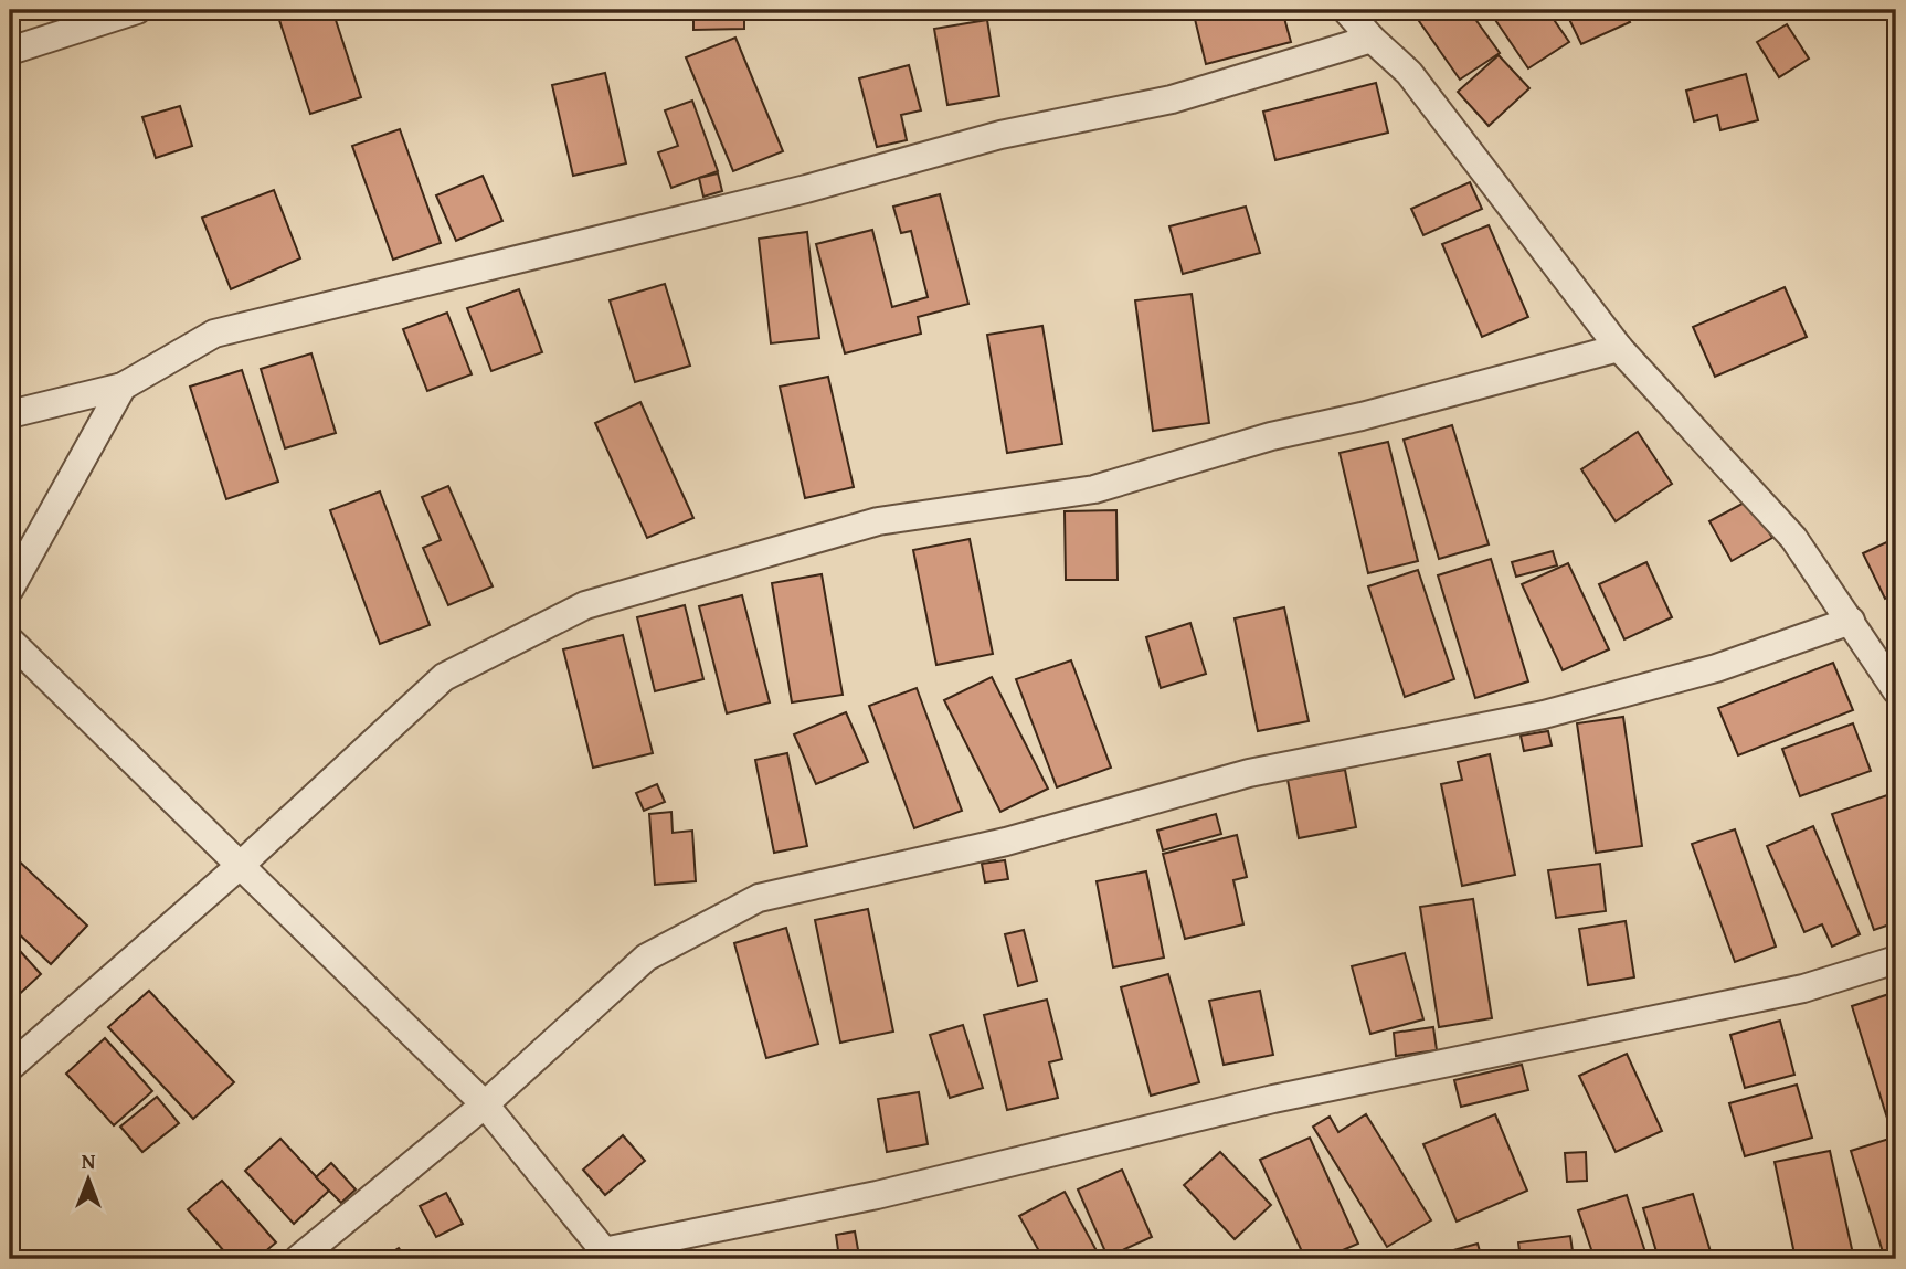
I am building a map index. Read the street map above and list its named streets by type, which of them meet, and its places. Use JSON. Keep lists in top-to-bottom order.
{
  "north": "top"
}
